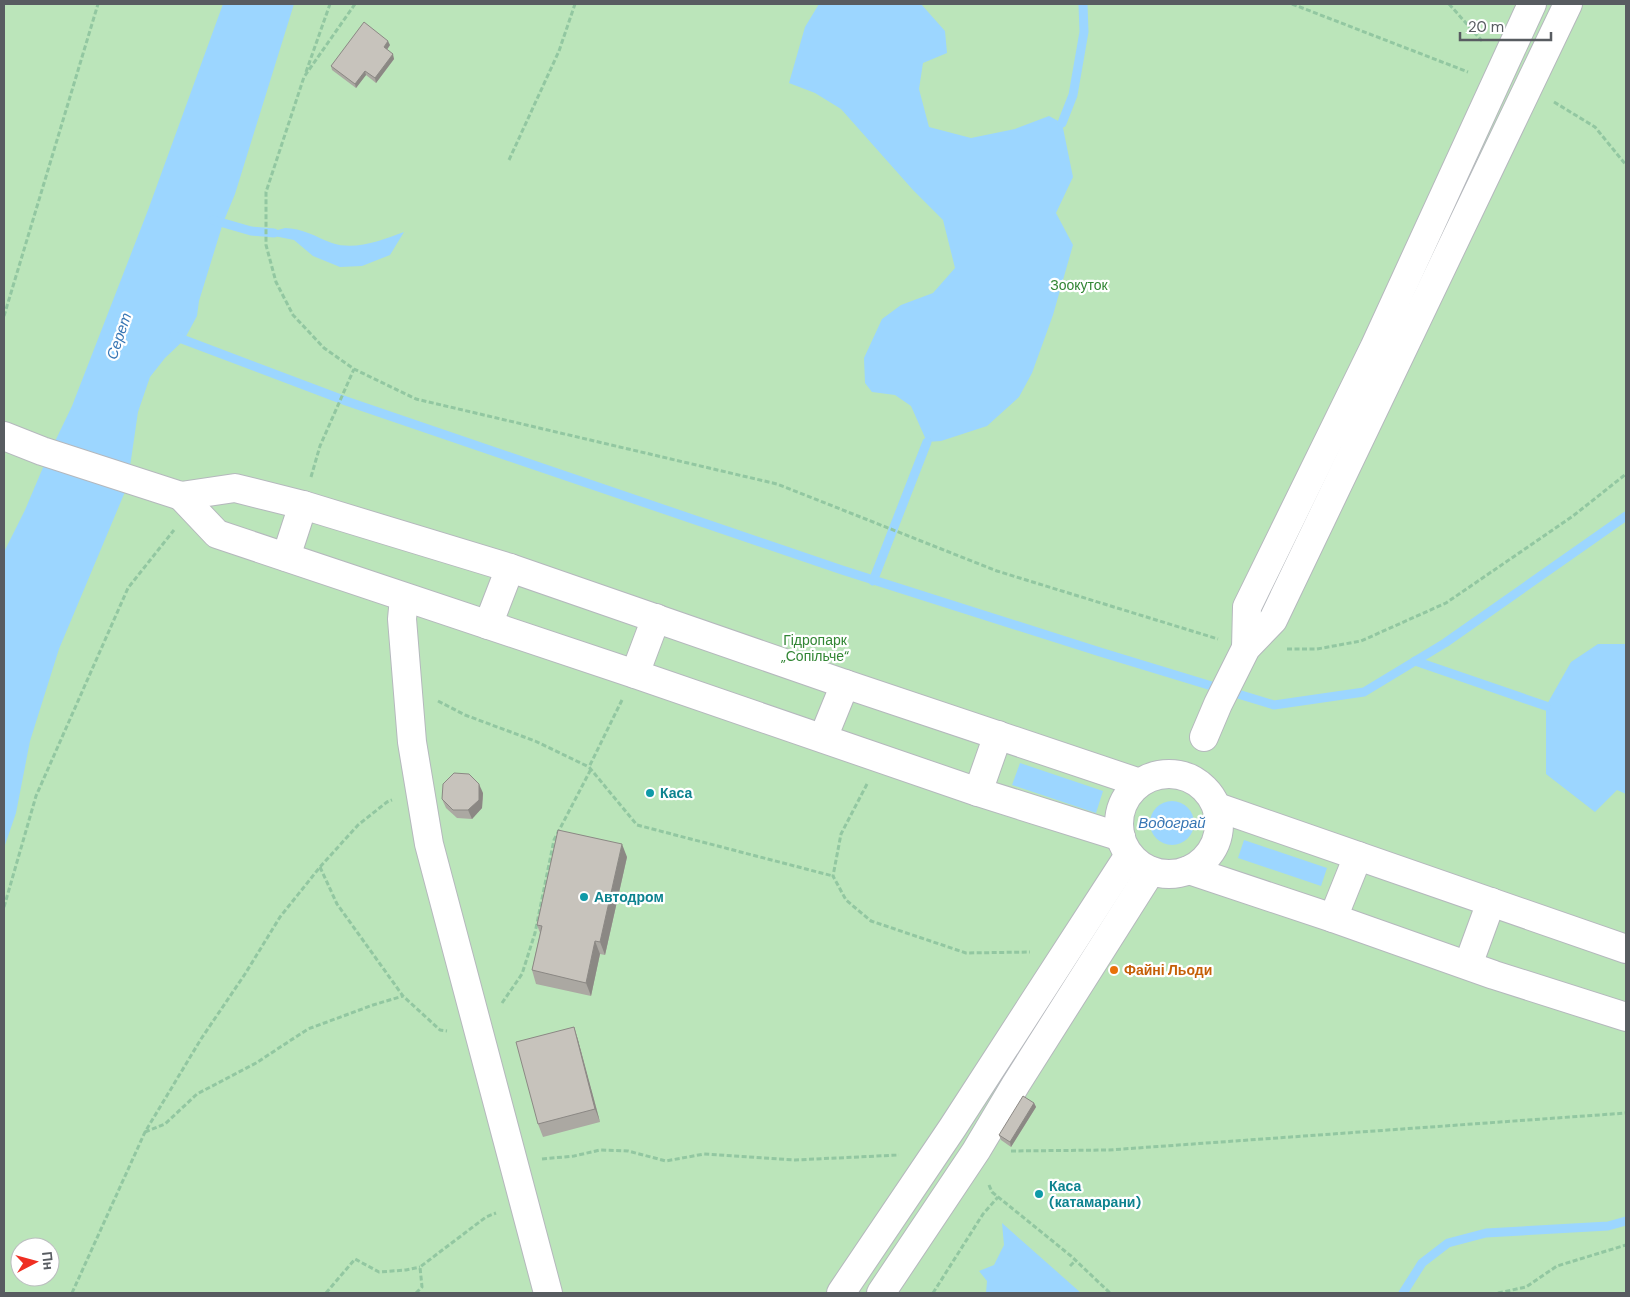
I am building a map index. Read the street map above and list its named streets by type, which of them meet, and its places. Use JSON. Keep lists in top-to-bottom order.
{
  "water": ["Серет", "Водограй"],
  "parks": ["Зоокуток", "Гідропарк „Сопільче“"],
  "places": [
    "Каса",
    "Автодром",
    "Файні Льоди",
    "Каса (катамарани)"
  ],
  "scale_bar": "20 m",
  "north": "right"
}
